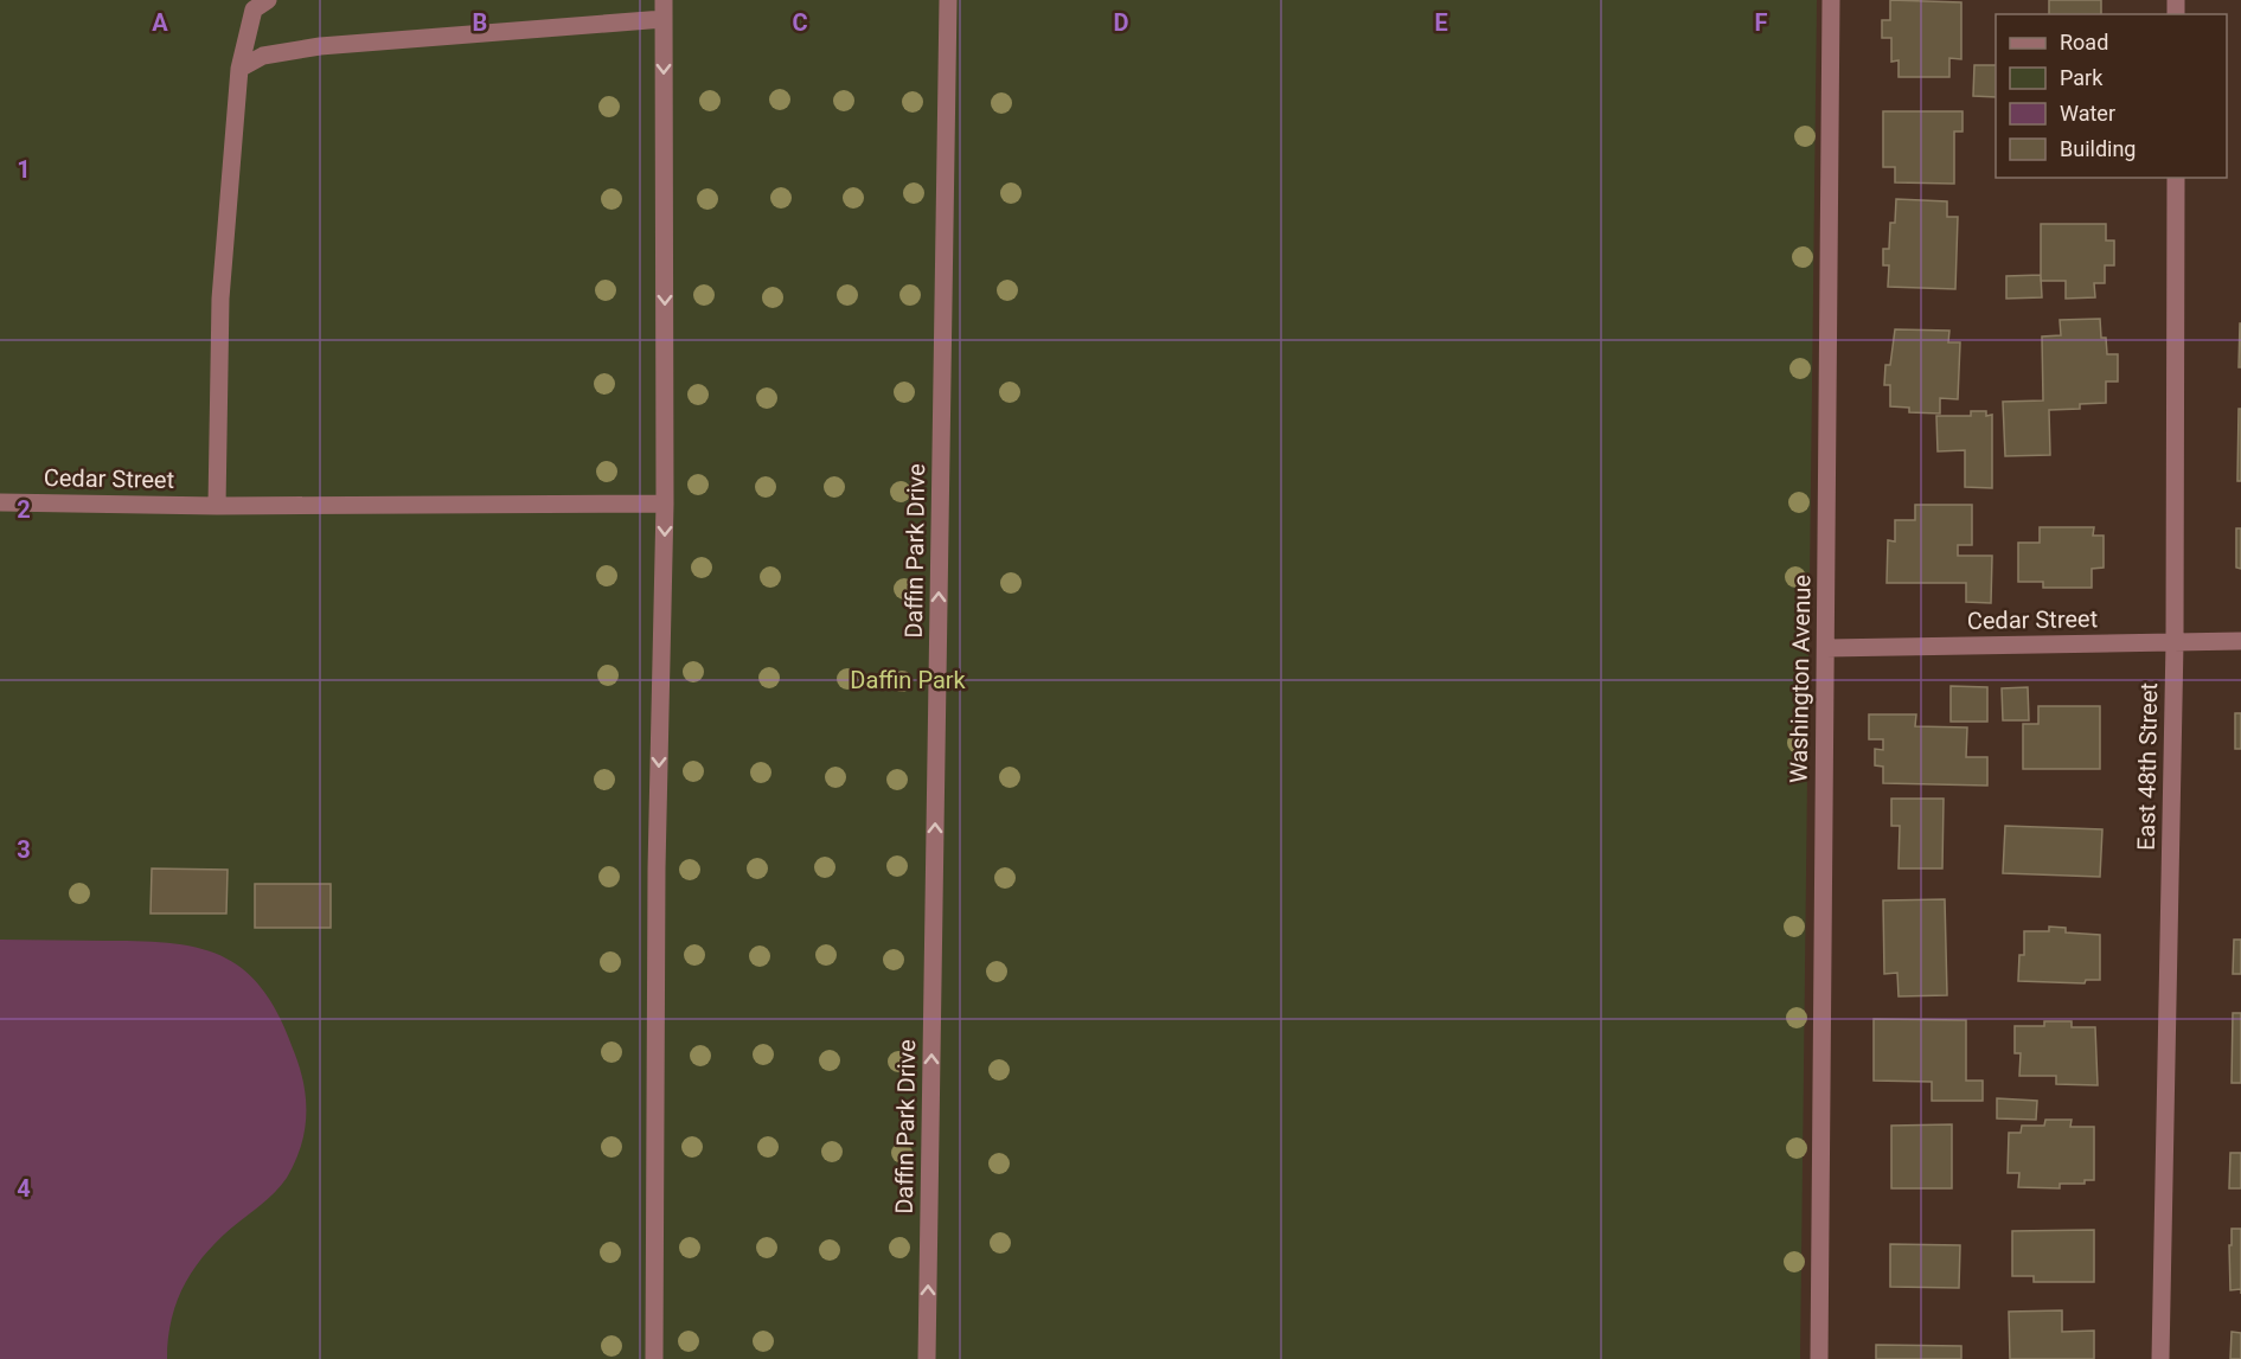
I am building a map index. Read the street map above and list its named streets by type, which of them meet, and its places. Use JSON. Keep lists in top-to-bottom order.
{
  "streets": {
    "street": [
      "Cedar Street",
      "Daffin Park Drive",
      "Washington Avenue",
      "East 48th Street"
    ]
  },
  "crossings": [
    ["Cedar Street", "Washington Avenue"],
    ["Cedar Street", "East 48th Street"]
  ],
  "one_way": ["Daffin Park Drive"],
  "parks": ["Daffin Park"],
  "legend": [
    "Road",
    "Park",
    "Water",
    "Building"
  ],
  "grid": {
    "columns": [
      "A",
      "B",
      "C",
      "D",
      "E",
      "F"
    ],
    "rows": [
      "1",
      "2",
      "3",
      "4"
    ]
  }
}
